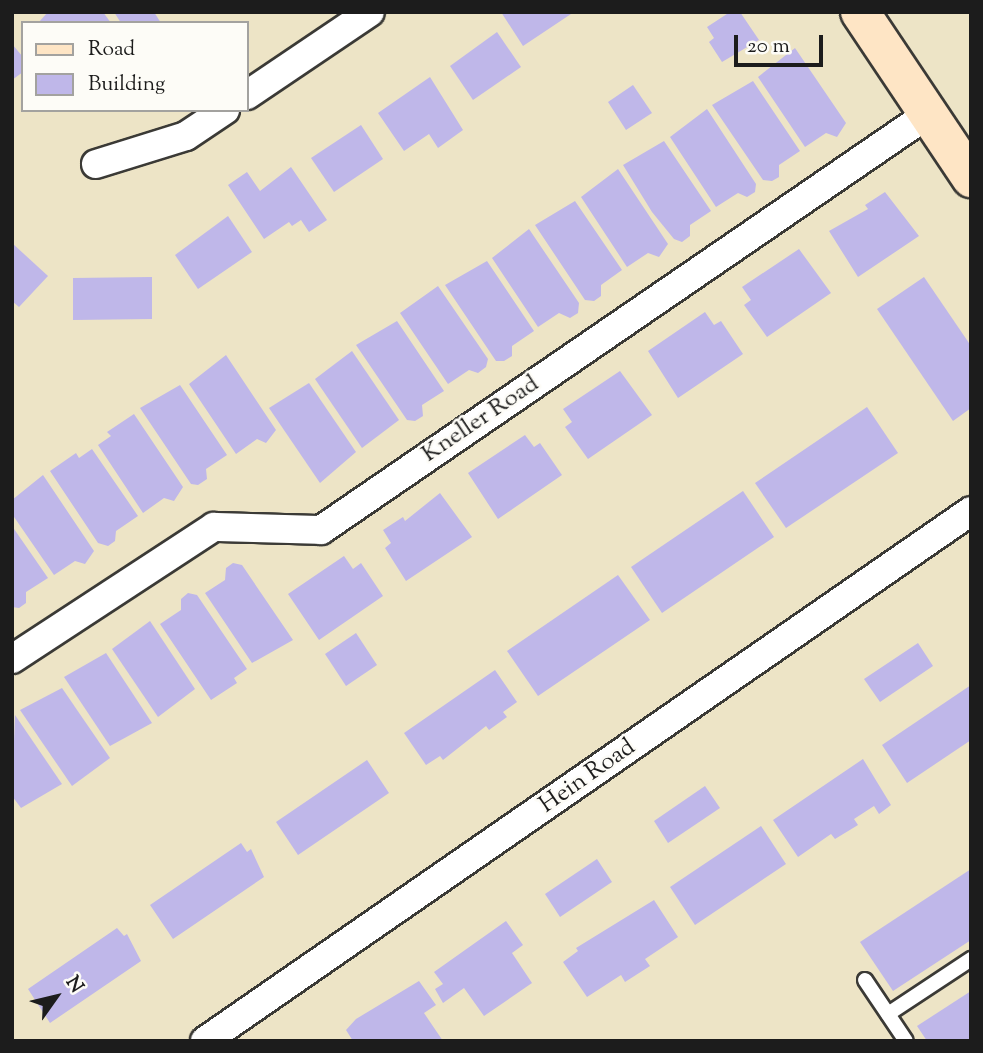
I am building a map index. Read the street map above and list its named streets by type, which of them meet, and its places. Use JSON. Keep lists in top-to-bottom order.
{
  "streets": {
    "street": ["Kneller Road", "Hein Road"]
  },
  "legend": ["Road", "Building"],
  "scale_bar": "20 m",
  "north": "top right"
}
